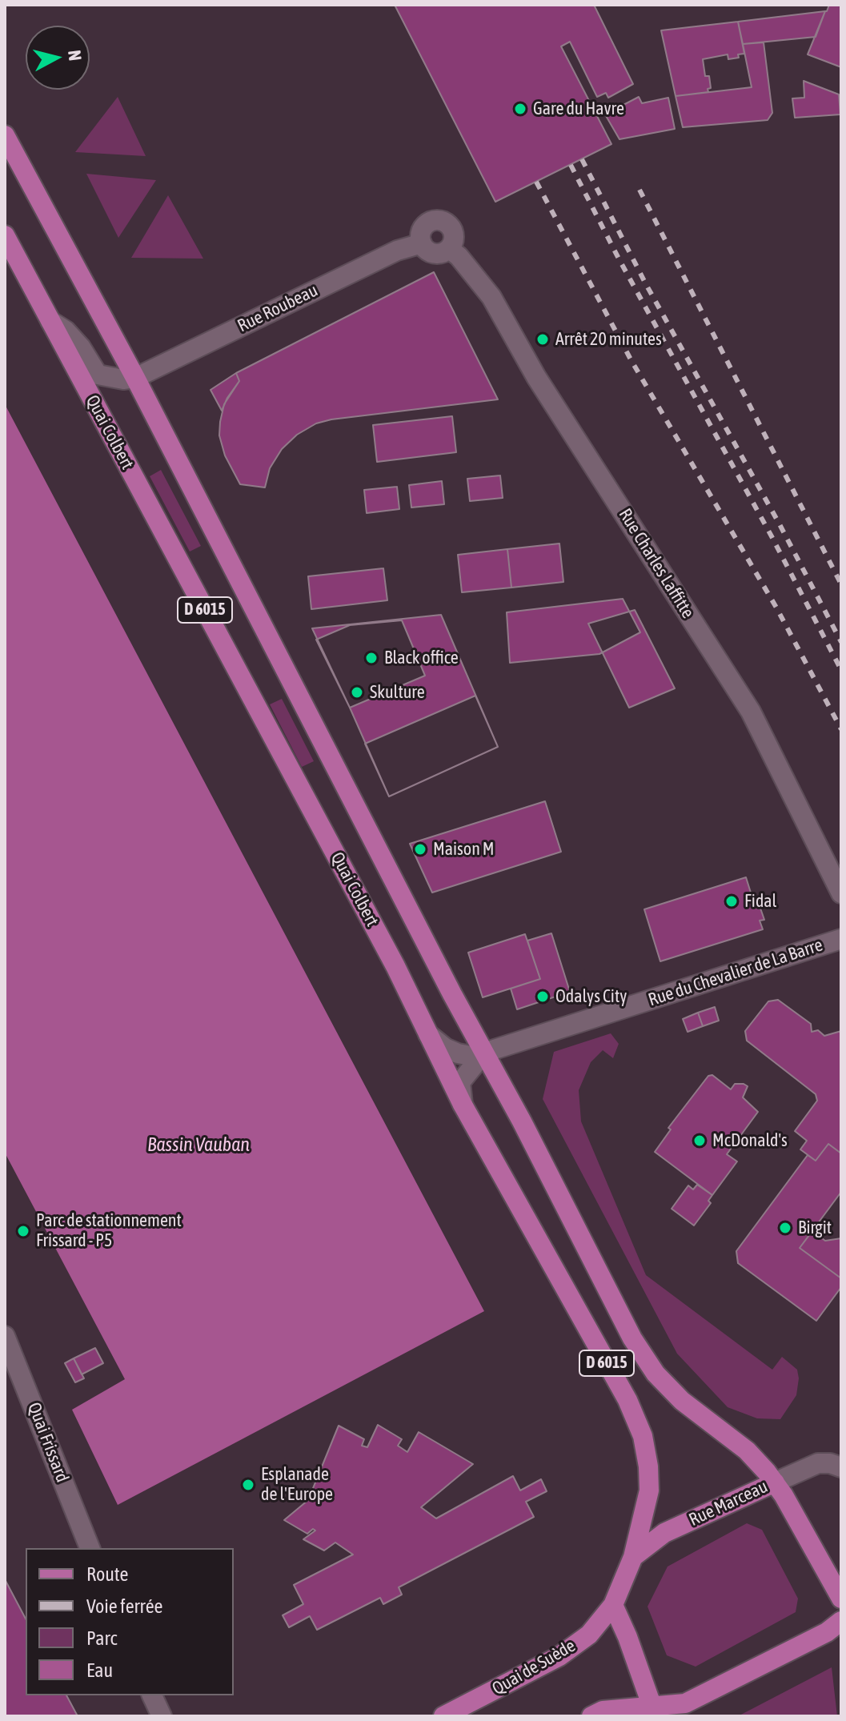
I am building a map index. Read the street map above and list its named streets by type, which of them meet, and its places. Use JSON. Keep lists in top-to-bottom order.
{
  "streets": {
    "main road": [
      "Quai Colbert",
      "D 6015",
      "Rue Marceau",
      "Quai de Suède"
    ],
    "street": [
      "Rue Roubeau",
      "Rue Charles Laffitte",
      "Rue du Chevalier de La Barre",
      "Quai Frissard"
    ]
  },
  "crossings": [
    ["Rue Roubeau", "Rue Charles Laffitte"],
    ["Rue Roubeau", "D 6015"],
    ["Quai Colbert", "Rue Marceau"],
    ["Quai Colbert", "Quai de Suède"],
    ["D 6015", "Rue du Chevalier de La Barre"],
    ["D 6015", "Rue Marceau"],
    ["Rue Marceau", "Quai de Suède"]
  ],
  "water": ["Bassin Vauban"],
  "places": [
    "Gare du Havre",
    "Arrêt 20 minutes",
    "Black office",
    "Skulture",
    "Maison M",
    "Fidal",
    "Odalys City",
    "McDonald's",
    "Birgit",
    "Parc de stationnement Frissard - P5",
    "Esplanade de l'Europe"
  ],
  "legend": [
    "Route",
    "Voie ferrée",
    "Parc",
    "Eau"
  ],
  "north": "right"
}
